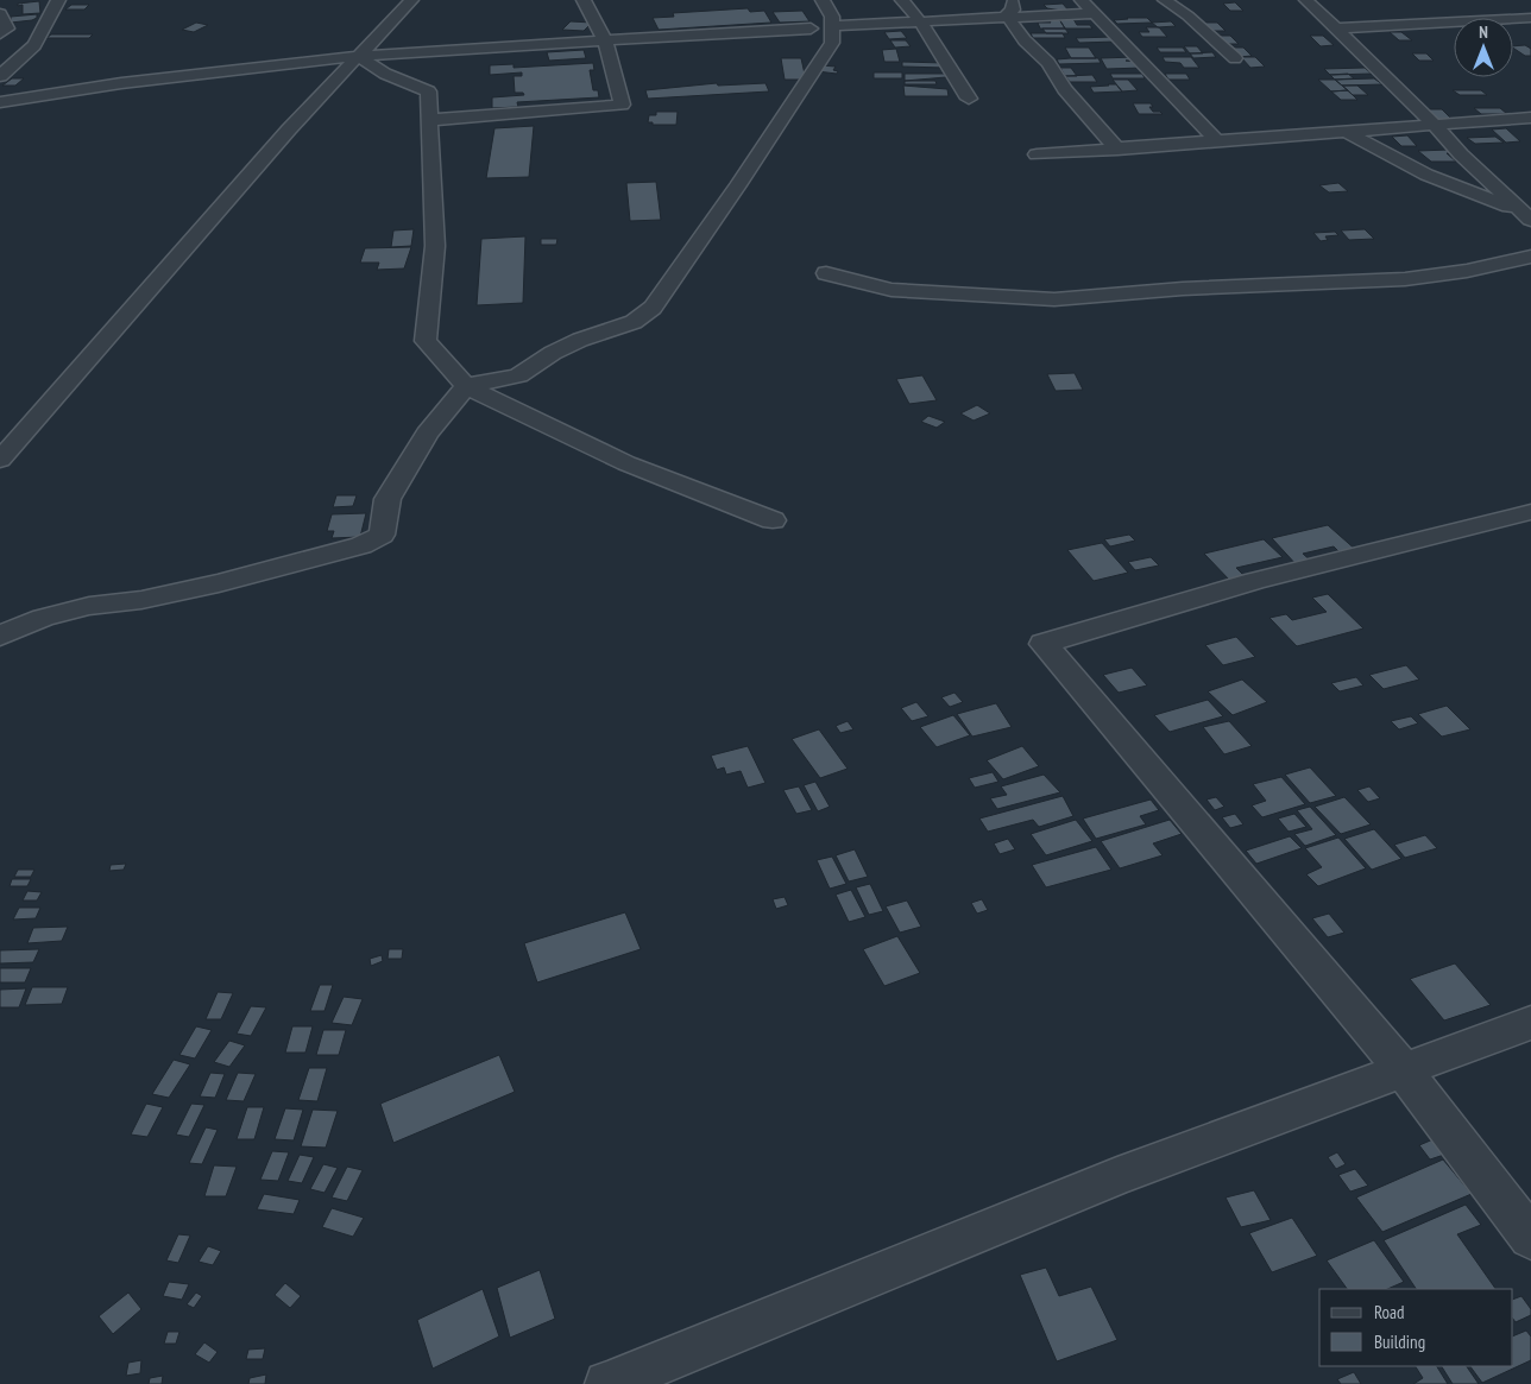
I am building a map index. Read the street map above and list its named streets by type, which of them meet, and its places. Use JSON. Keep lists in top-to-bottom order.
{
  "legend": ["Road", "Building"],
  "north": "top"
}
